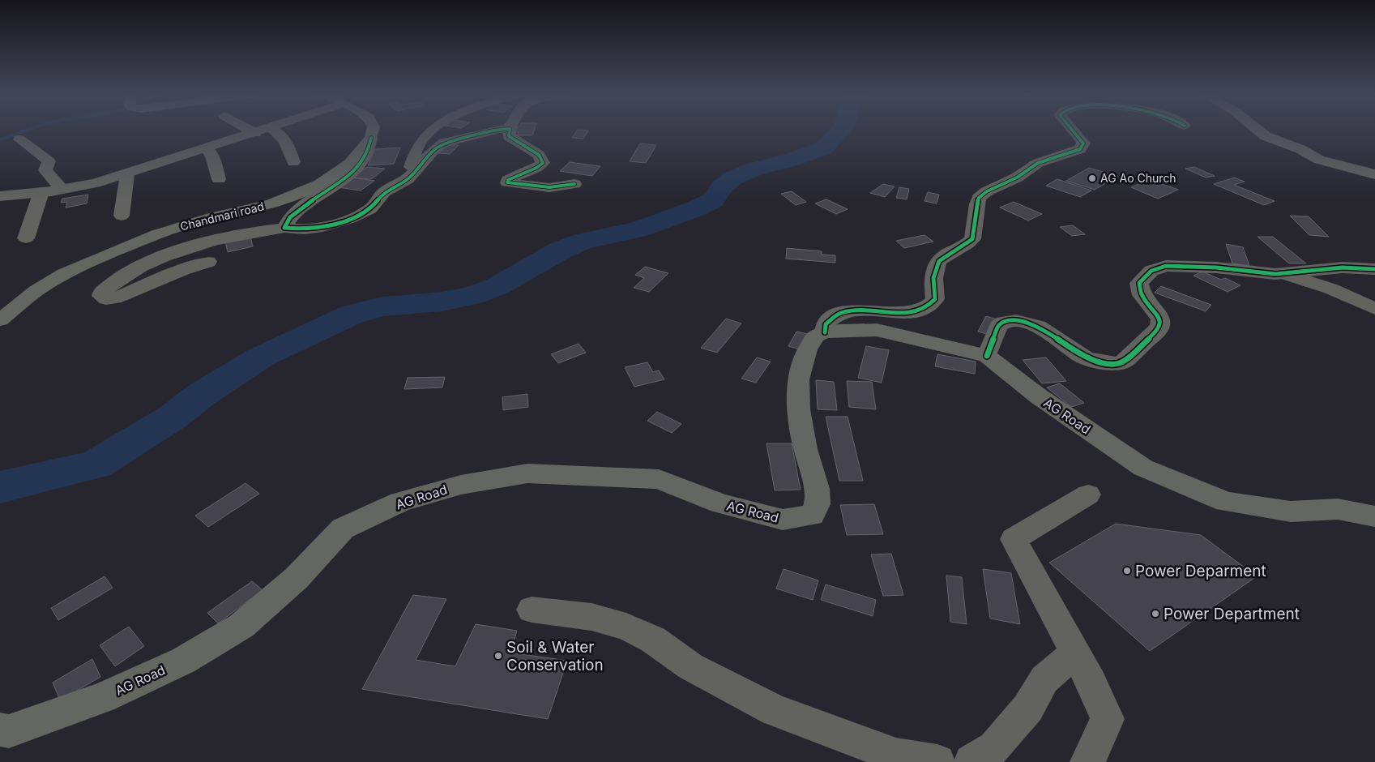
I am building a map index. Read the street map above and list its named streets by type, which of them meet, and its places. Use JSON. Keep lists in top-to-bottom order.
{
  "streets": {
    "main road": ["Chandmari road", "AG Road"]
  },
  "places": [
    "AG Ao Church",
    "Power Deparment",
    "Power Department",
    "Soil & Water Conservation"
  ]
}
